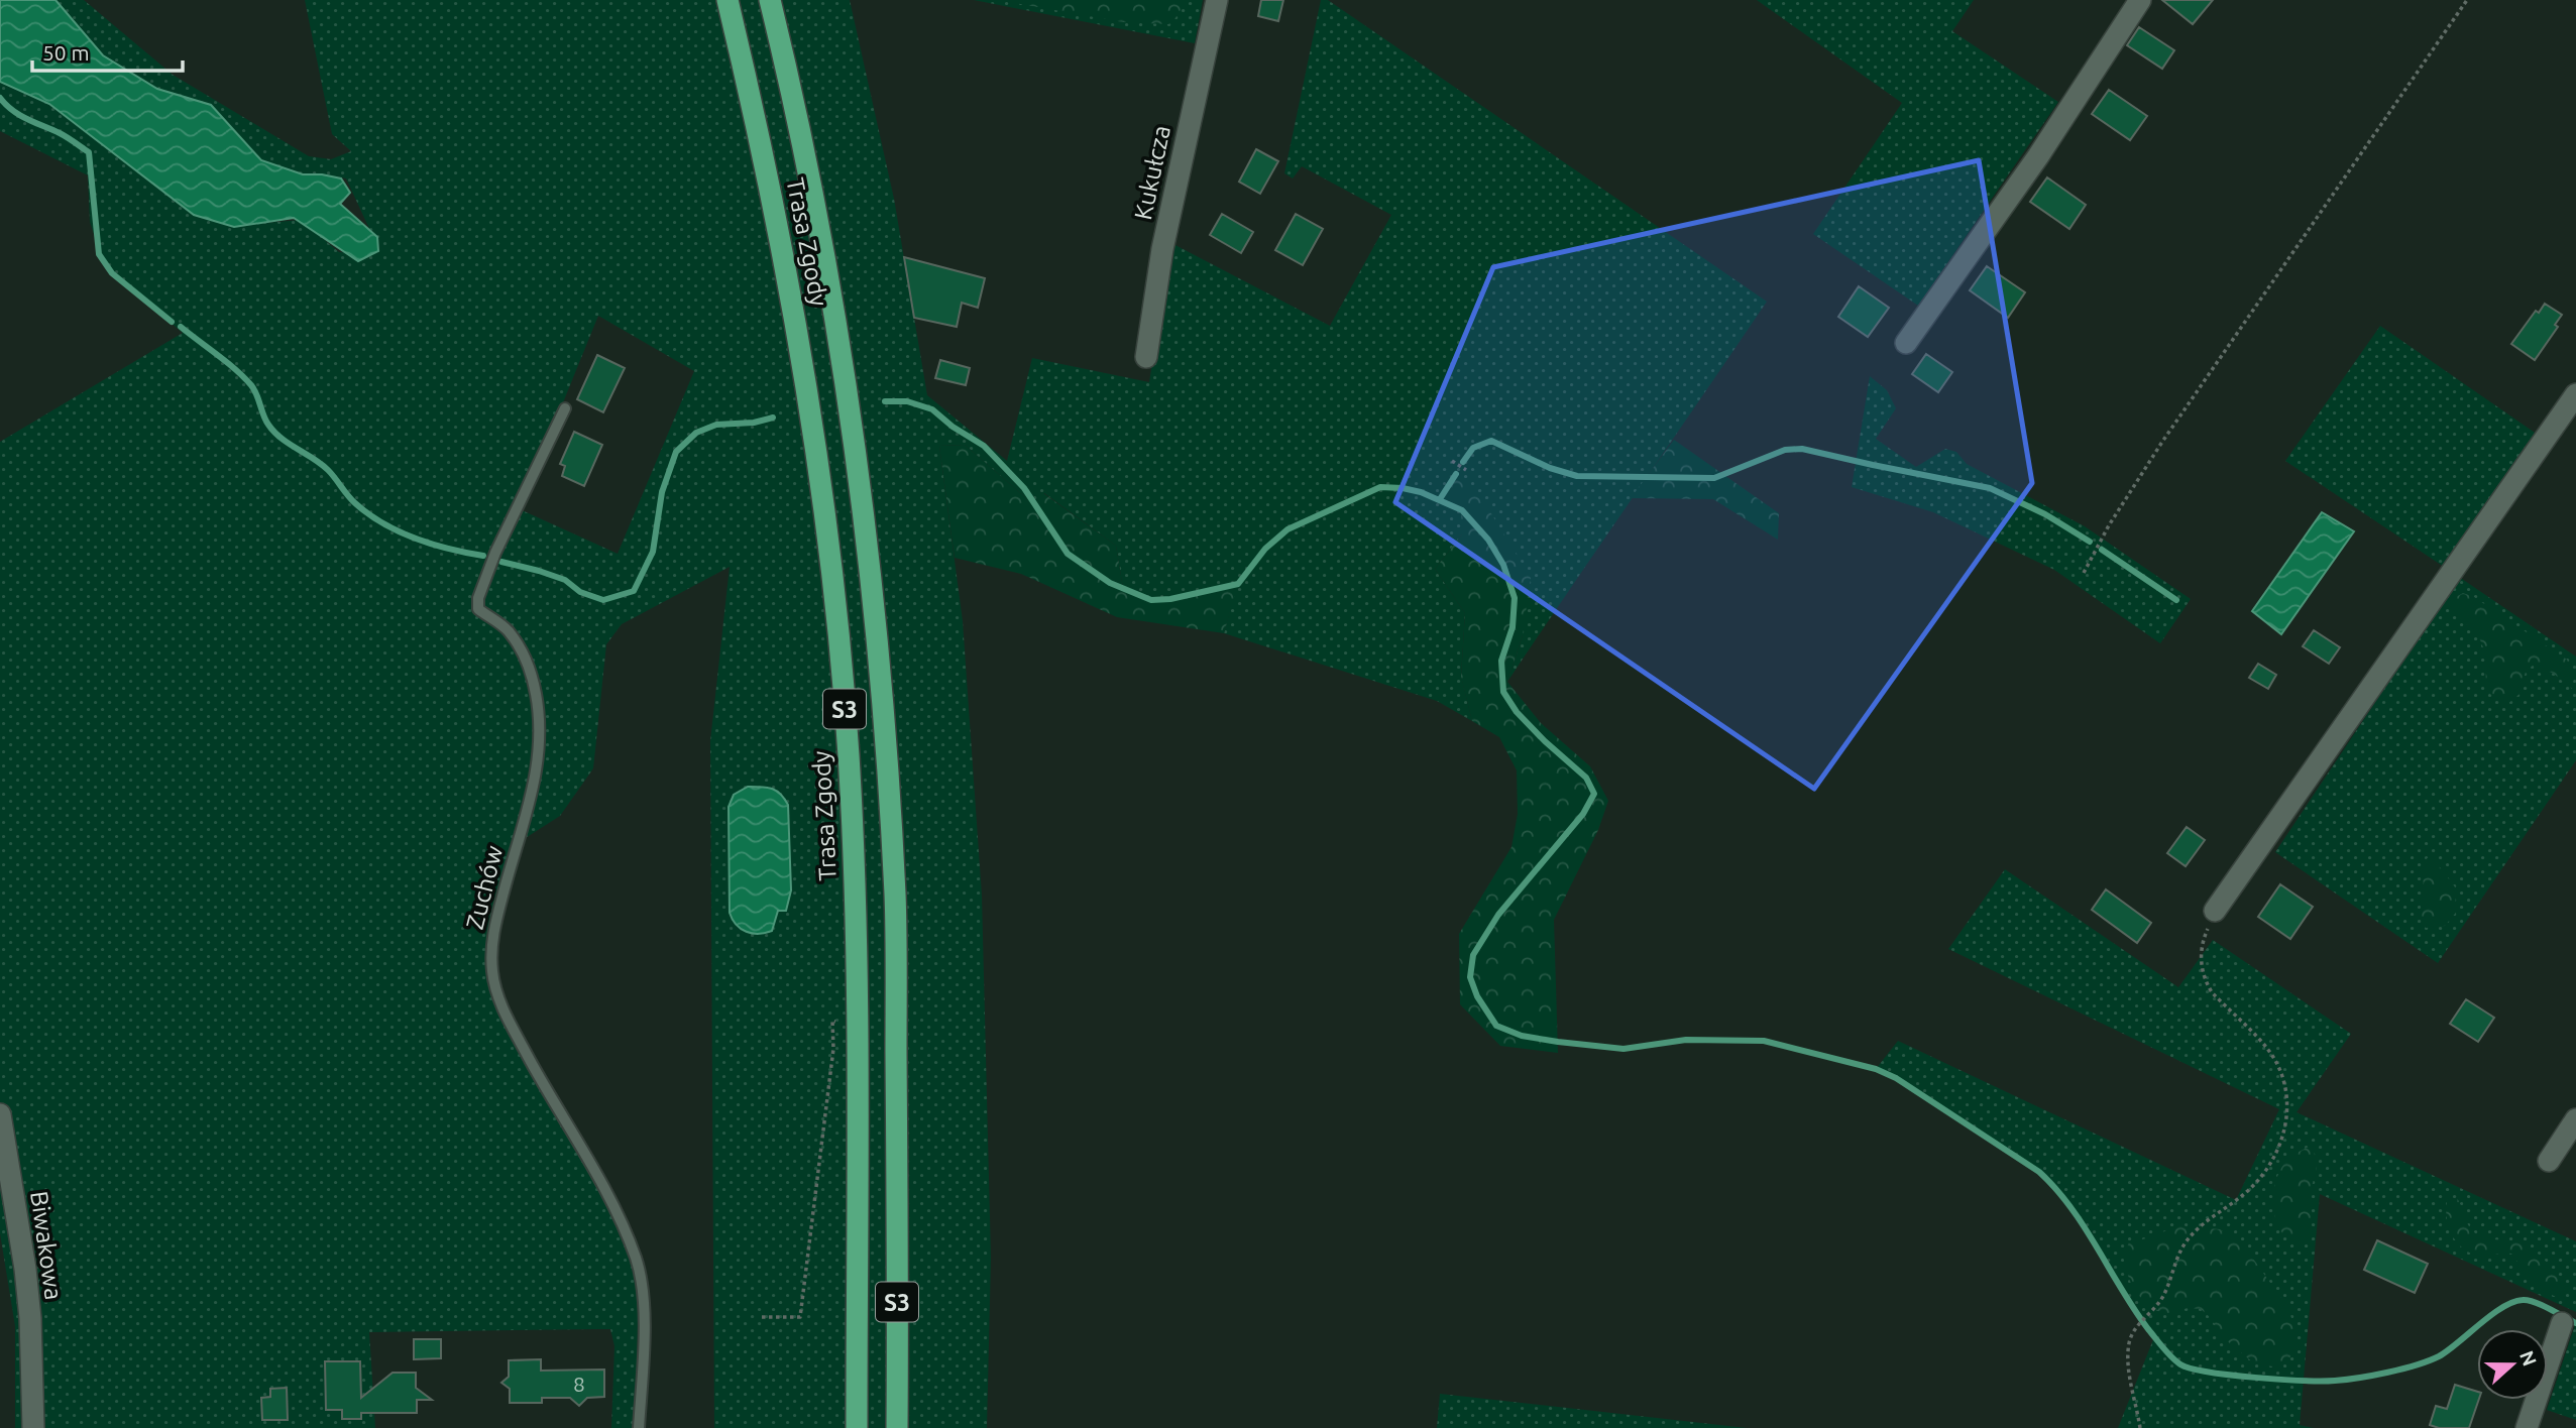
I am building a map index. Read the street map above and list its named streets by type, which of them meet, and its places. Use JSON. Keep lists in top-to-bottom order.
{
  "streets": {
    "highway": ["Trasa Zgody", "S3"],
    "street": ["Kukułcza", "Biwakowa"],
    "lane": ["Zuchów"]
  },
  "house_numbers": ["8"],
  "scale_bar": "50 m",
  "north": "right"
}
